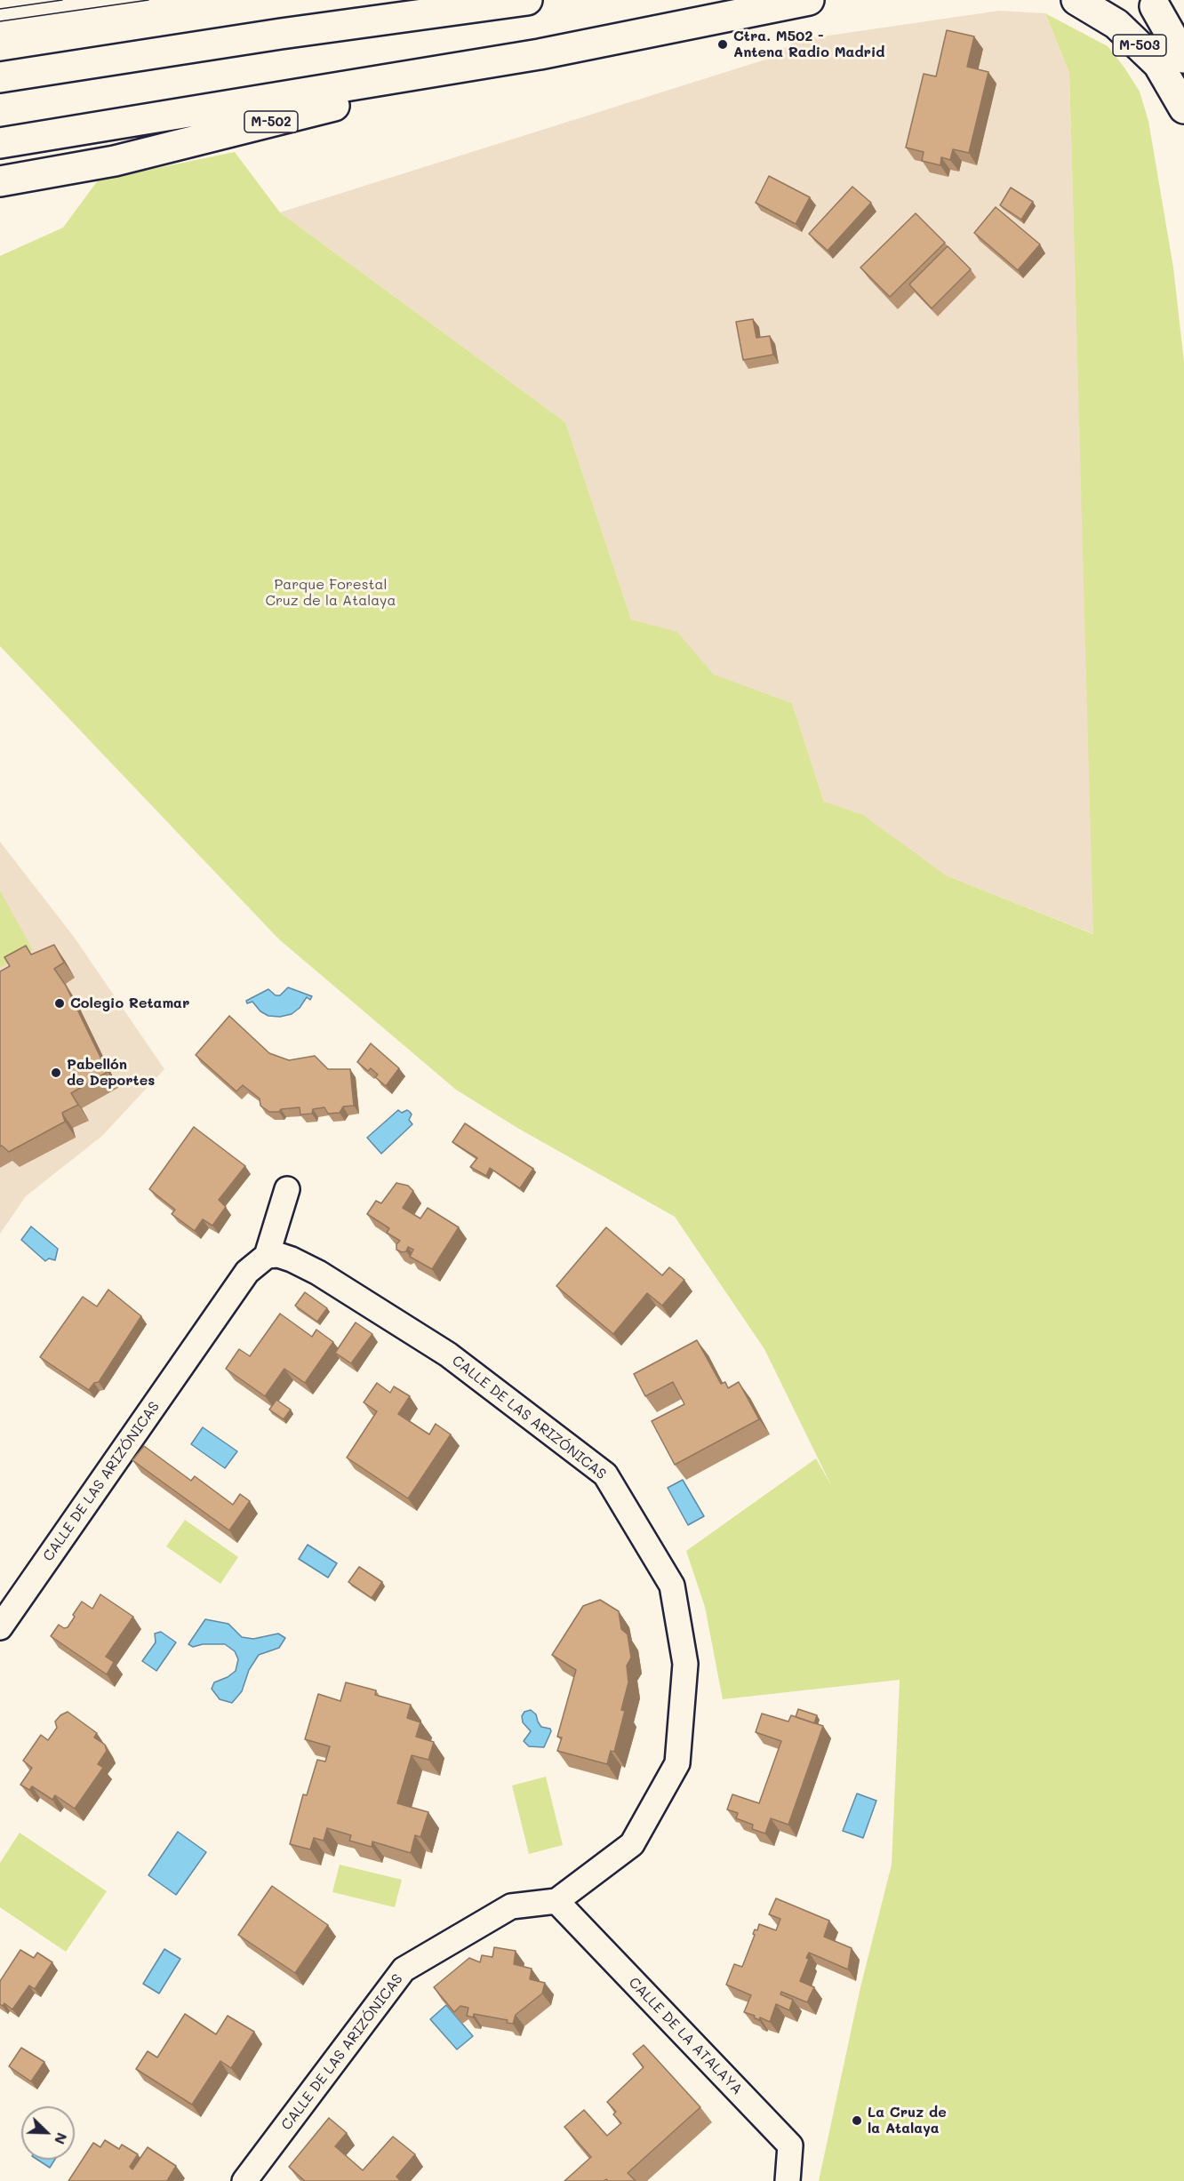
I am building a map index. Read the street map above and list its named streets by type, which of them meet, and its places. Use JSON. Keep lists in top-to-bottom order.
{
  "streets": {
    "highway": ["M-503", "M-502"],
    "street": ["CALLE DE LAS ARIZÓNICAS", "CALLE DE LA ATALAYA"]
  },
  "crossings": [
    ["CALLE DE LAS ARIZÓNICAS", "CALLE DE LA ATALAYA"]
  ],
  "parks": ["Parque Forestal Cruz de la Atalaya"],
  "places": [
    "Ctra. M502 - Antena Radio Madrid",
    "Colegio Retamar",
    "Pabellón de Deportes",
    "La Cruz de la Atalaya"
  ],
  "north": "bottom right"
}
